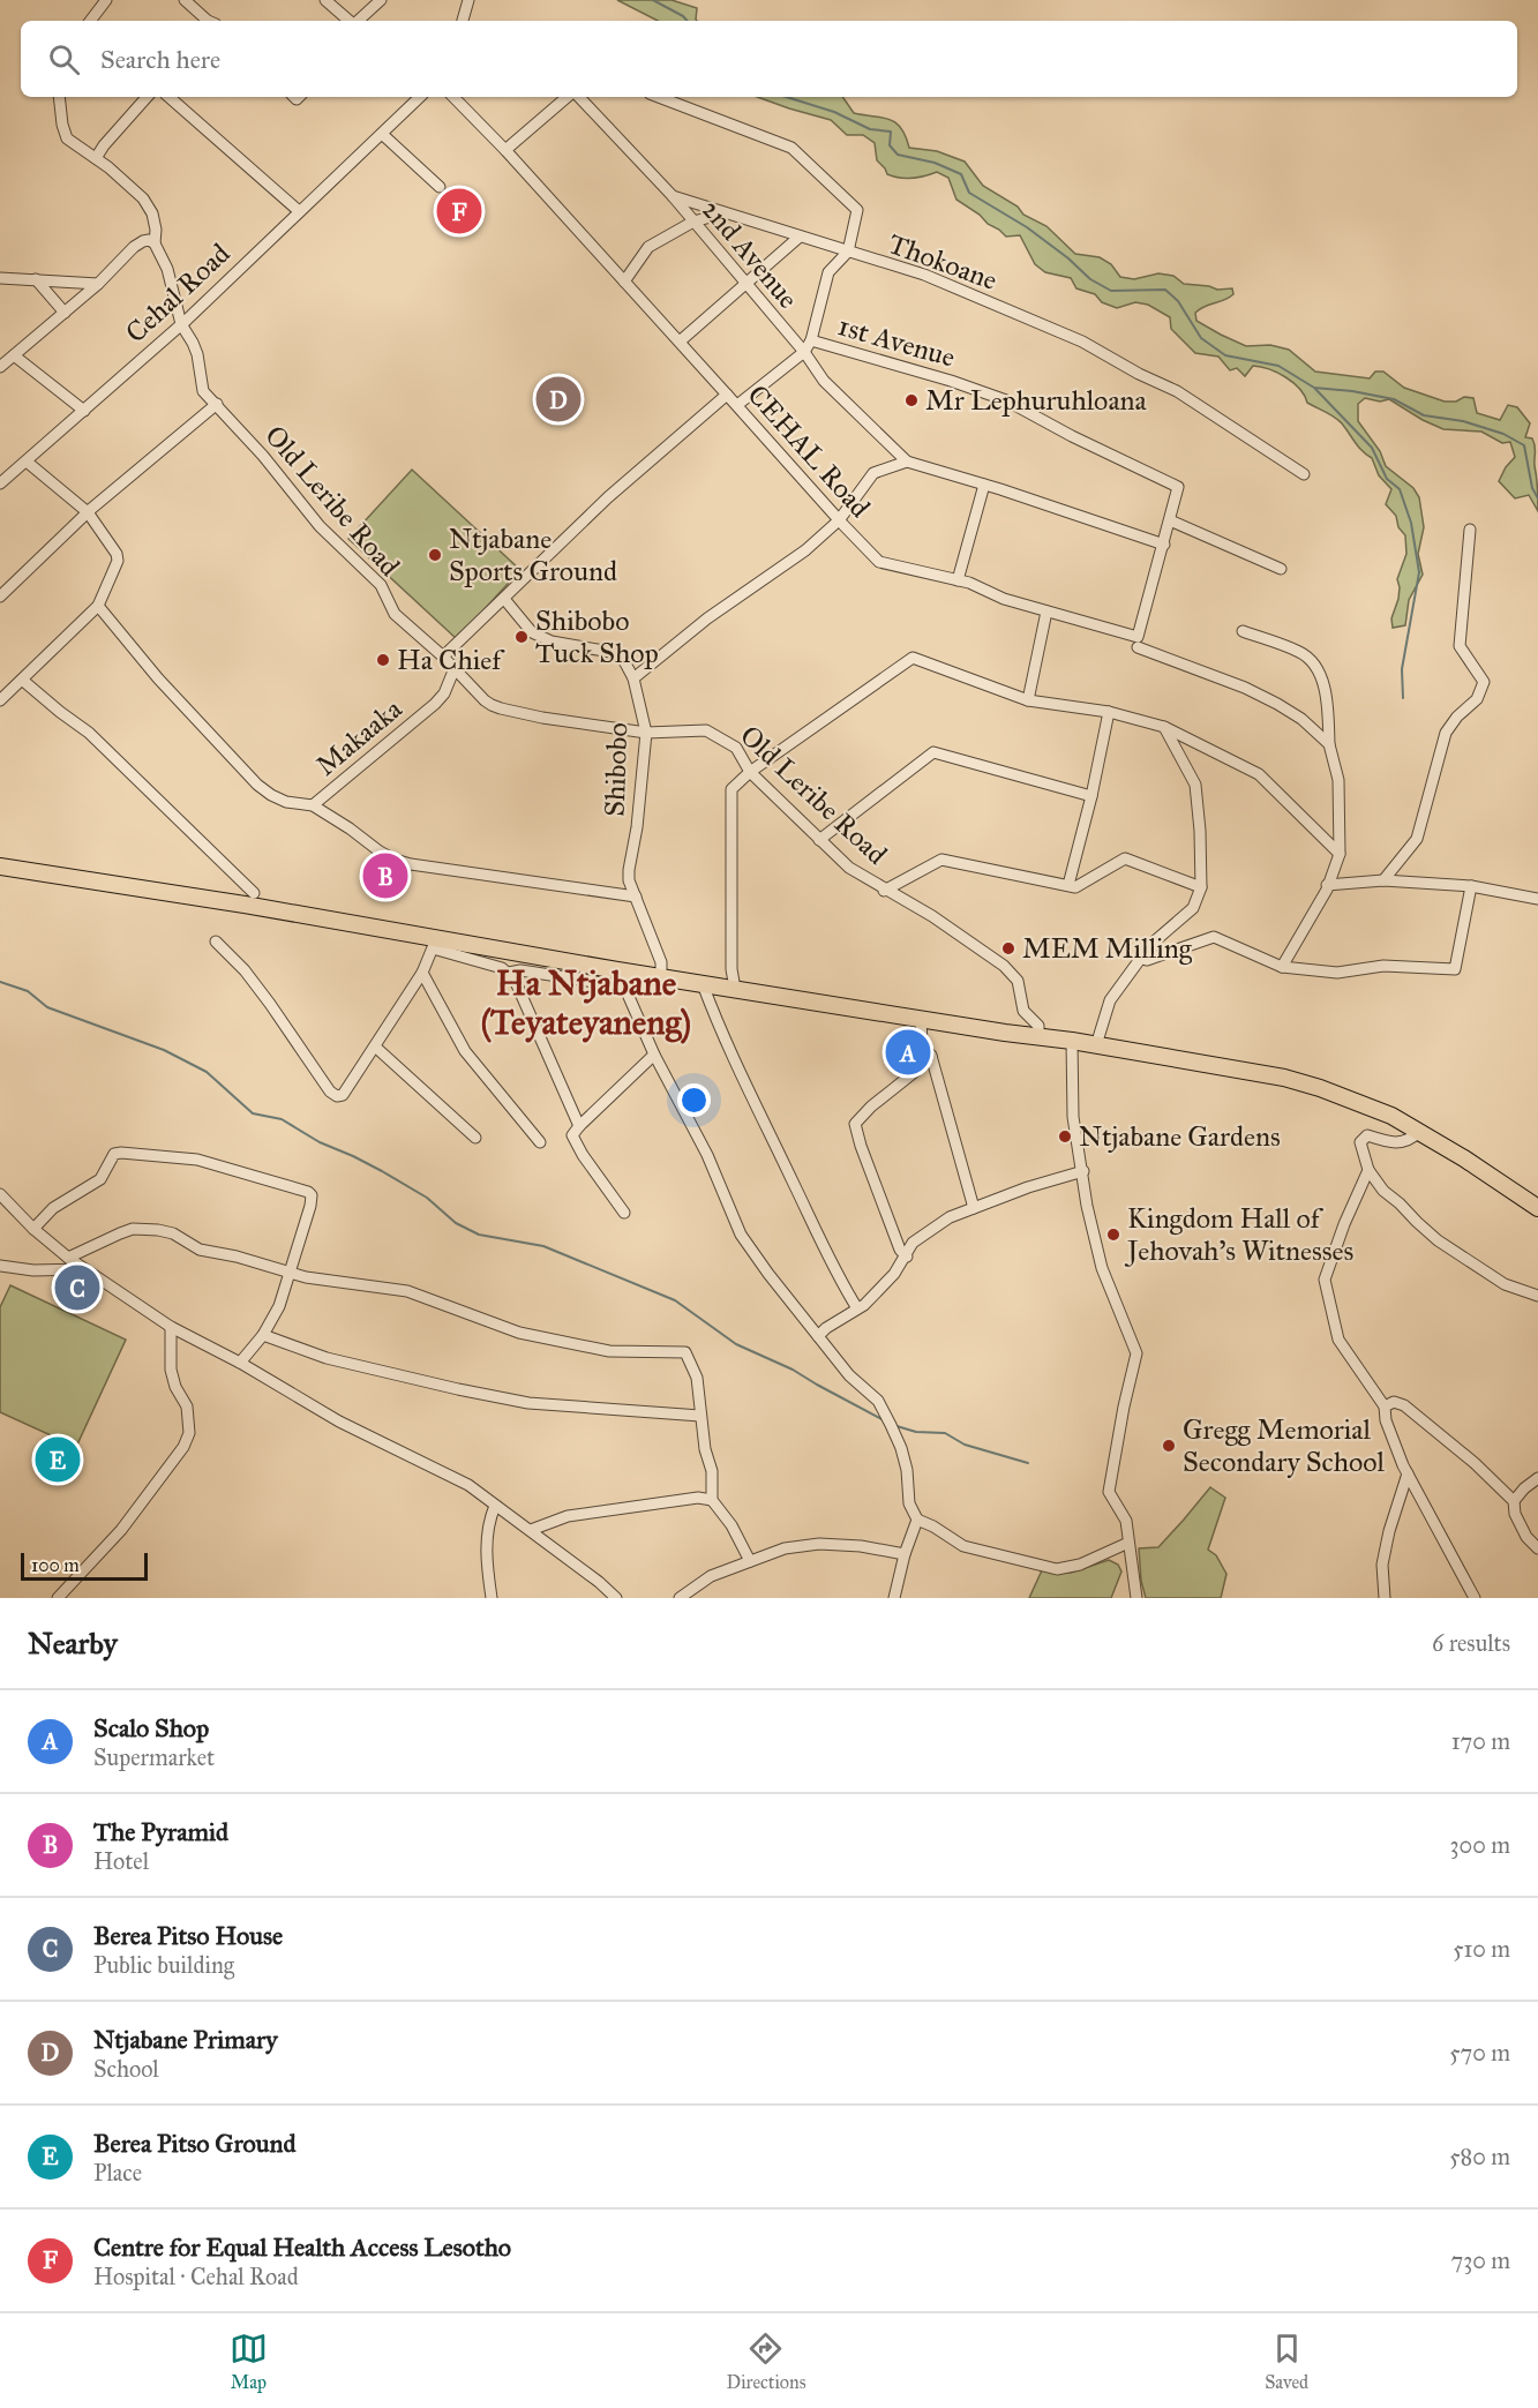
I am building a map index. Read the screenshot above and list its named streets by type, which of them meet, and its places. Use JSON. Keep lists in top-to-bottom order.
{
  "streets": {
    "street": [
      "2nd Avenue",
      "Thokoane",
      "Cehal Road",
      "1st Avenue",
      "CEHAL Road",
      "Old Leribe Road",
      "Makaaka",
      "Shibobo"
    ]
  },
  "crossings": [
    ["2nd Avenue", "Thokoane"],
    ["2nd Avenue", "1st Avenue"],
    ["Thokoane", "Cehal Road"],
    ["Cehal Road", "CEHAL Road"],
    ["Cehal Road", "Old Leribe Road"],
    ["1st Avenue", "CEHAL Road"],
    ["CEHAL Road", "Old Leribe Road"],
    ["CEHAL Road", "Shibobo"],
    ["Old Leribe Road", "Makaaka"],
    ["Old Leribe Road", "Shibobo"]
  ],
  "districts": ["Ha Ntjabane (Teyateyaneng)"],
  "places": [
    "Mr Lephuruhloana",
    "Ntjabane Sports Ground",
    "Shibobo Tuck Shop",
    "Ha Chief",
    "MEM Milling",
    "Ntjabane Gardens",
    "Kingdom Hall of Jehovah's Witnesses",
    "Gregg Memorial Secondary School"
  ],
  "scale_bar": "100 m",
  "page": {
    "search": "Search here",
    "pins": [
      "F",
      "D",
      "B",
      "A",
      "C",
      "E"
    ],
    "scale": "100 m",
    "heading": ["Nearby", "6 results"],
    "list": [
      {
        "mark": "A",
        "name": "Scalo Shop",
        "note": "Supermarket",
        "value": "170 m"
      },
      {
        "mark": "B",
        "name": "The Pyramid",
        "note": "Hotel",
        "value": "300 m"
      },
      {
        "mark": "C",
        "name": "Berea Pitso House",
        "note": "Public building",
        "value": "510 m"
      },
      {
        "mark": "D",
        "name": "Ntjabane Primary",
        "note": "School",
        "value": "570 m"
      },
      {
        "mark": "E",
        "name": "Berea Pitso Ground",
        "note": "Place",
        "value": "580 m"
      },
      {
        "mark": "F",
        "name": "Centre for Equal Health Access Lesotho",
        "note": "Hospital · Cehal Road",
        "value": "730 m"
      }
    ],
    "nav": ["Map", "Directions", "Saved"]
  }
}
